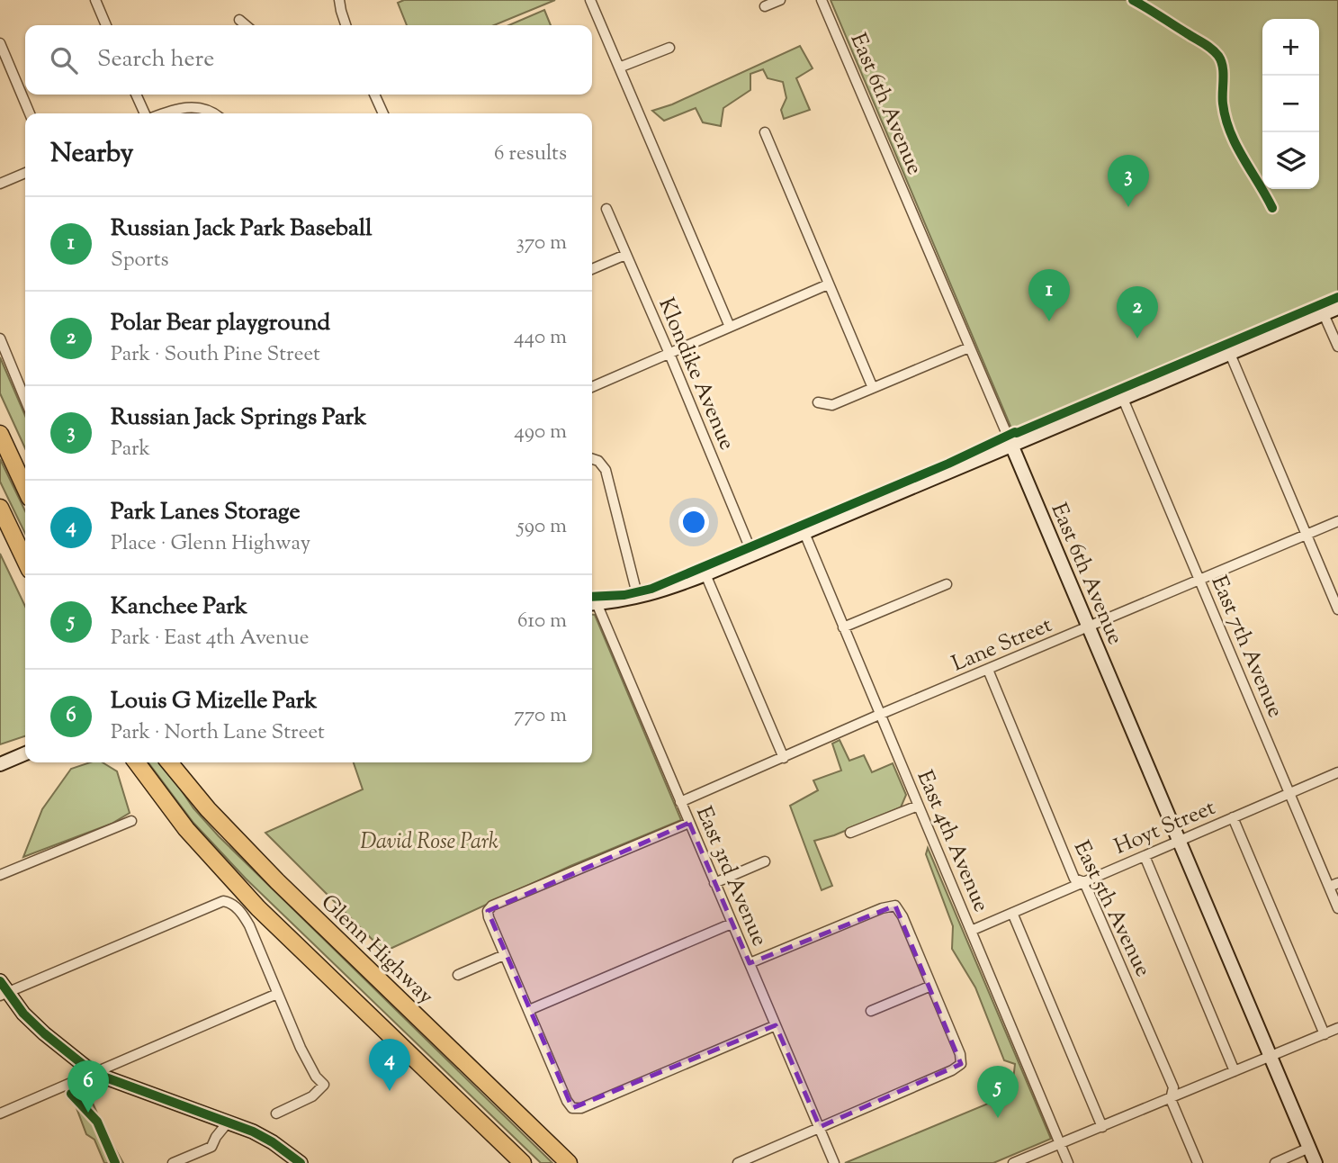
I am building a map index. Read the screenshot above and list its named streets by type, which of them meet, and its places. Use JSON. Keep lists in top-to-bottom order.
{
  "streets": {
    "highway": ["Glenn Highway"],
    "street": [
      "East 6th Avenue",
      "Klondike Avenue",
      "Lane Street",
      "East 7th Avenue",
      "Hoyt Street",
      "East 4th Avenue",
      "East 3rd Avenue",
      "East 5th Avenue"
    ]
  },
  "crossings": [
    ["East 6th Avenue", "Lane Street"],
    ["East 6th Avenue", "Hoyt Street"],
    ["Lane Street", "East 7th Avenue"],
    ["Lane Street", "East 4th Avenue"],
    ["Lane Street", "East 3rd Avenue"],
    ["Lane Street", "East 5th Avenue"],
    ["East 7th Avenue", "Hoyt Street"],
    ["Hoyt Street", "East 4th Avenue"],
    ["Hoyt Street", "East 5th Avenue"]
  ],
  "parks": ["David Rose Park"],
  "page": {
    "map_buttons": ["+", "−"],
    "search": "Search here",
    "heading": ["Nearby", "6 results"],
    "pins": [
      "3",
      "1",
      "2",
      "4",
      "6",
      "5"
    ],
    "list": [
      {
        "mark": "1",
        "name": "Russian Jack Park Baseball",
        "note": "Sports",
        "value": "370 m"
      },
      {
        "mark": "2",
        "name": "Polar Bear playground",
        "note": "Park · South Pine Street",
        "value": "440 m"
      },
      {
        "mark": "3",
        "name": "Russian Jack Springs Park",
        "note": "Park",
        "value": "490 m"
      },
      {
        "mark": "4",
        "name": "Park Lanes Storage",
        "note": "Place · Glenn Highway",
        "value": "590 m"
      },
      {
        "mark": "5",
        "name": "Kanchee Park",
        "note": "Park · East 4th Avenue",
        "value": "610 m"
      },
      {
        "mark": "6",
        "name": "Louis G Mizelle Park",
        "note": "Park · North Lane Street",
        "value": "770 m"
      }
    ]
  }
}
